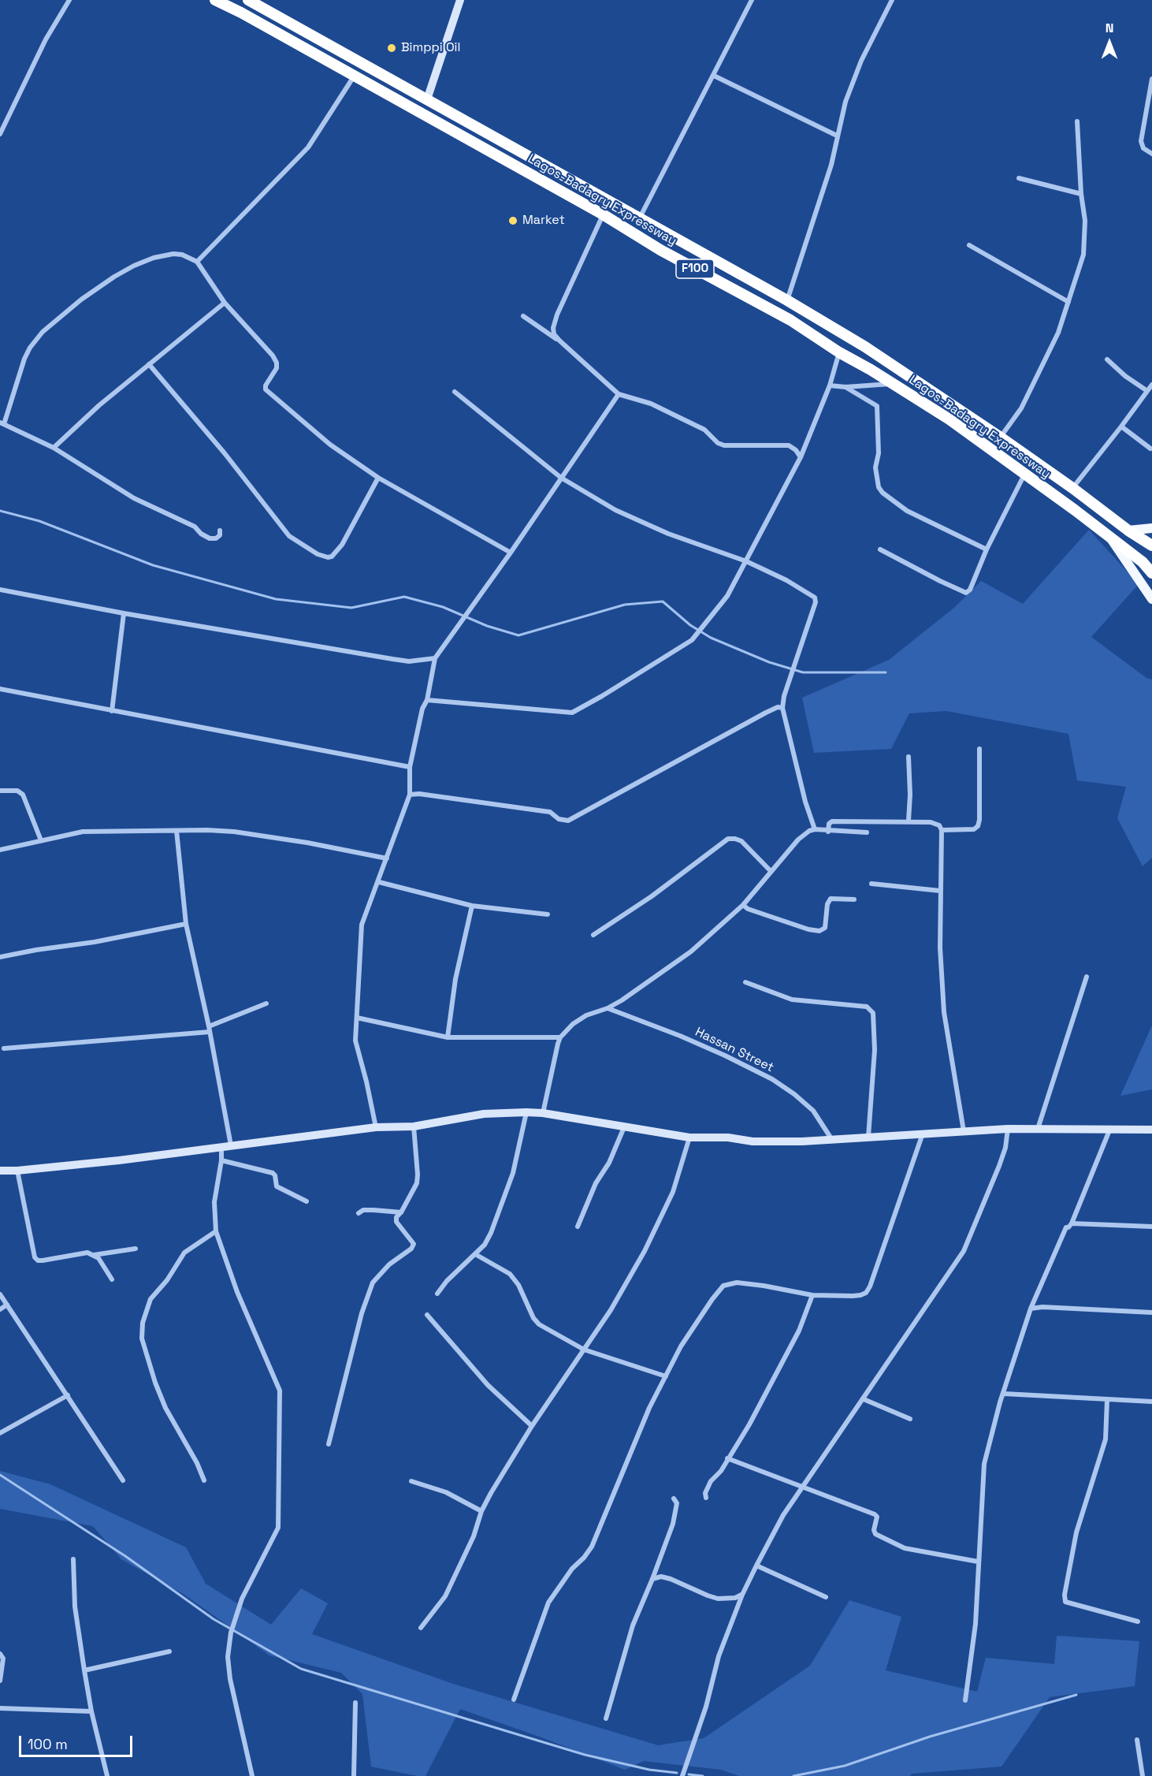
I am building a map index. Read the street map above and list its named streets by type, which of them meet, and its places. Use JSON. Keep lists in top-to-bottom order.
{
  "streets": {
    "highway": ["Lagos-Badagry Expressway", "F100"],
    "street": ["Hassan Street"]
  },
  "places": ["Bimppi Oil", "Market"],
  "scale_bar": "100 m",
  "north": "top"
}
